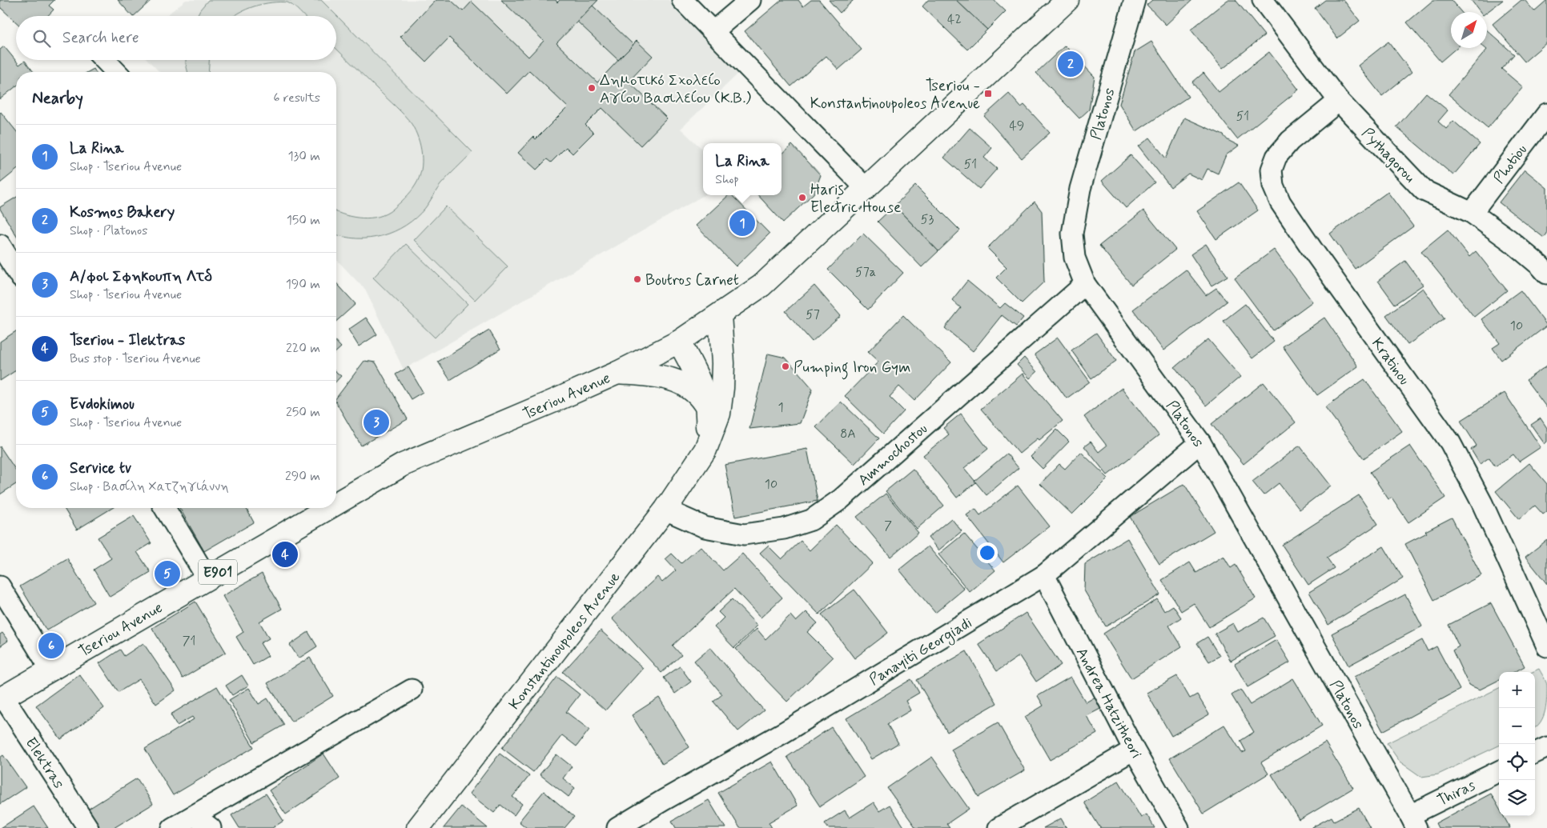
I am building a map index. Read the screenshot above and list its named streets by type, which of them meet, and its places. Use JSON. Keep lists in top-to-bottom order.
{
  "streets": {
    "main road": ["Tseriou Avenue", "E901", "Konstantinoupoleos Avenue"],
    "street": [
      "Platonos",
      "Pythagorou",
      "Photiou",
      "Kratinou",
      "Ammochostou",
      "Panayiti Georgiadi",
      "Andrea Hatzitheori",
      "Elektras",
      "Thiras"
    ]
  },
  "crossings": [
    ["Platonos", "Ammochostou"],
    ["Platonos", "Panayiti Georgiadi"],
    ["Platonos", "Thiras"],
    ["Pythagorou", "Photiou"],
    ["Pythagorou", "Kratinou"],
    ["Tseriou Avenue", "Konstantinoupoleos Avenue"],
    ["Tseriou Avenue", "Elektras"],
    ["Ammochostou", "Konstantinoupoleos Avenue"],
    ["Panayiti Georgiadi", "Andrea Hatzitheori"]
  ],
  "places": {
    "other": [
      "Δημοτικό Σχολείο Αγίου Βασιλείου (Κ.Β.)",
      "Haris Electric House",
      "Boutros Carnet",
      "Pumping Iron Gym"
    ],
    "transit": ["Tseriou - Konstantinoupoleos Avenue"]
  },
  "house_numbers": [
    "42",
    "51",
    "49",
    "51",
    "53",
    "57a",
    "57",
    "10",
    "1",
    "8A",
    "10",
    "7",
    "71"
  ],
  "north": "top right",
  "page": {
    "search": "Search here",
    "pins": [
      "2",
      "1",
      "3",
      "4",
      "5",
      "6"
    ],
    "heading": ["Nearby", "6 results"],
    "list": [
      {
        "mark": "1",
        "name": "La Rina",
        "note": "Shop · Tseriou Avenue",
        "value": "130 m"
      },
      {
        "mark": "2",
        "name": "Kosmos Bakery",
        "note": "Shop · Platonos",
        "value": "150 m"
      },
      {
        "mark": "3",
        "name": "Α/φοι Σφηκουπη Λτδ",
        "note": "Shop · Tseriou Avenue",
        "value": "190 m"
      },
      {
        "mark": "4",
        "name": "Tseriou - Ilektras",
        "note": "Bus stop · Tseriou Avenue",
        "value": "220 m"
      },
      {
        "mark": "5",
        "name": "Evdokimou",
        "note": "Shop · Tseriou Avenue",
        "value": "250 m"
      },
      {
        "mark": "6",
        "name": "Service tv",
        "note": "Shop · Βασίλη Χατζηγιάννη",
        "value": "290 m"
      }
    ],
    "popup": ["La Rina", "Shop"],
    "map_buttons": ["+", "−"]
  }
}
